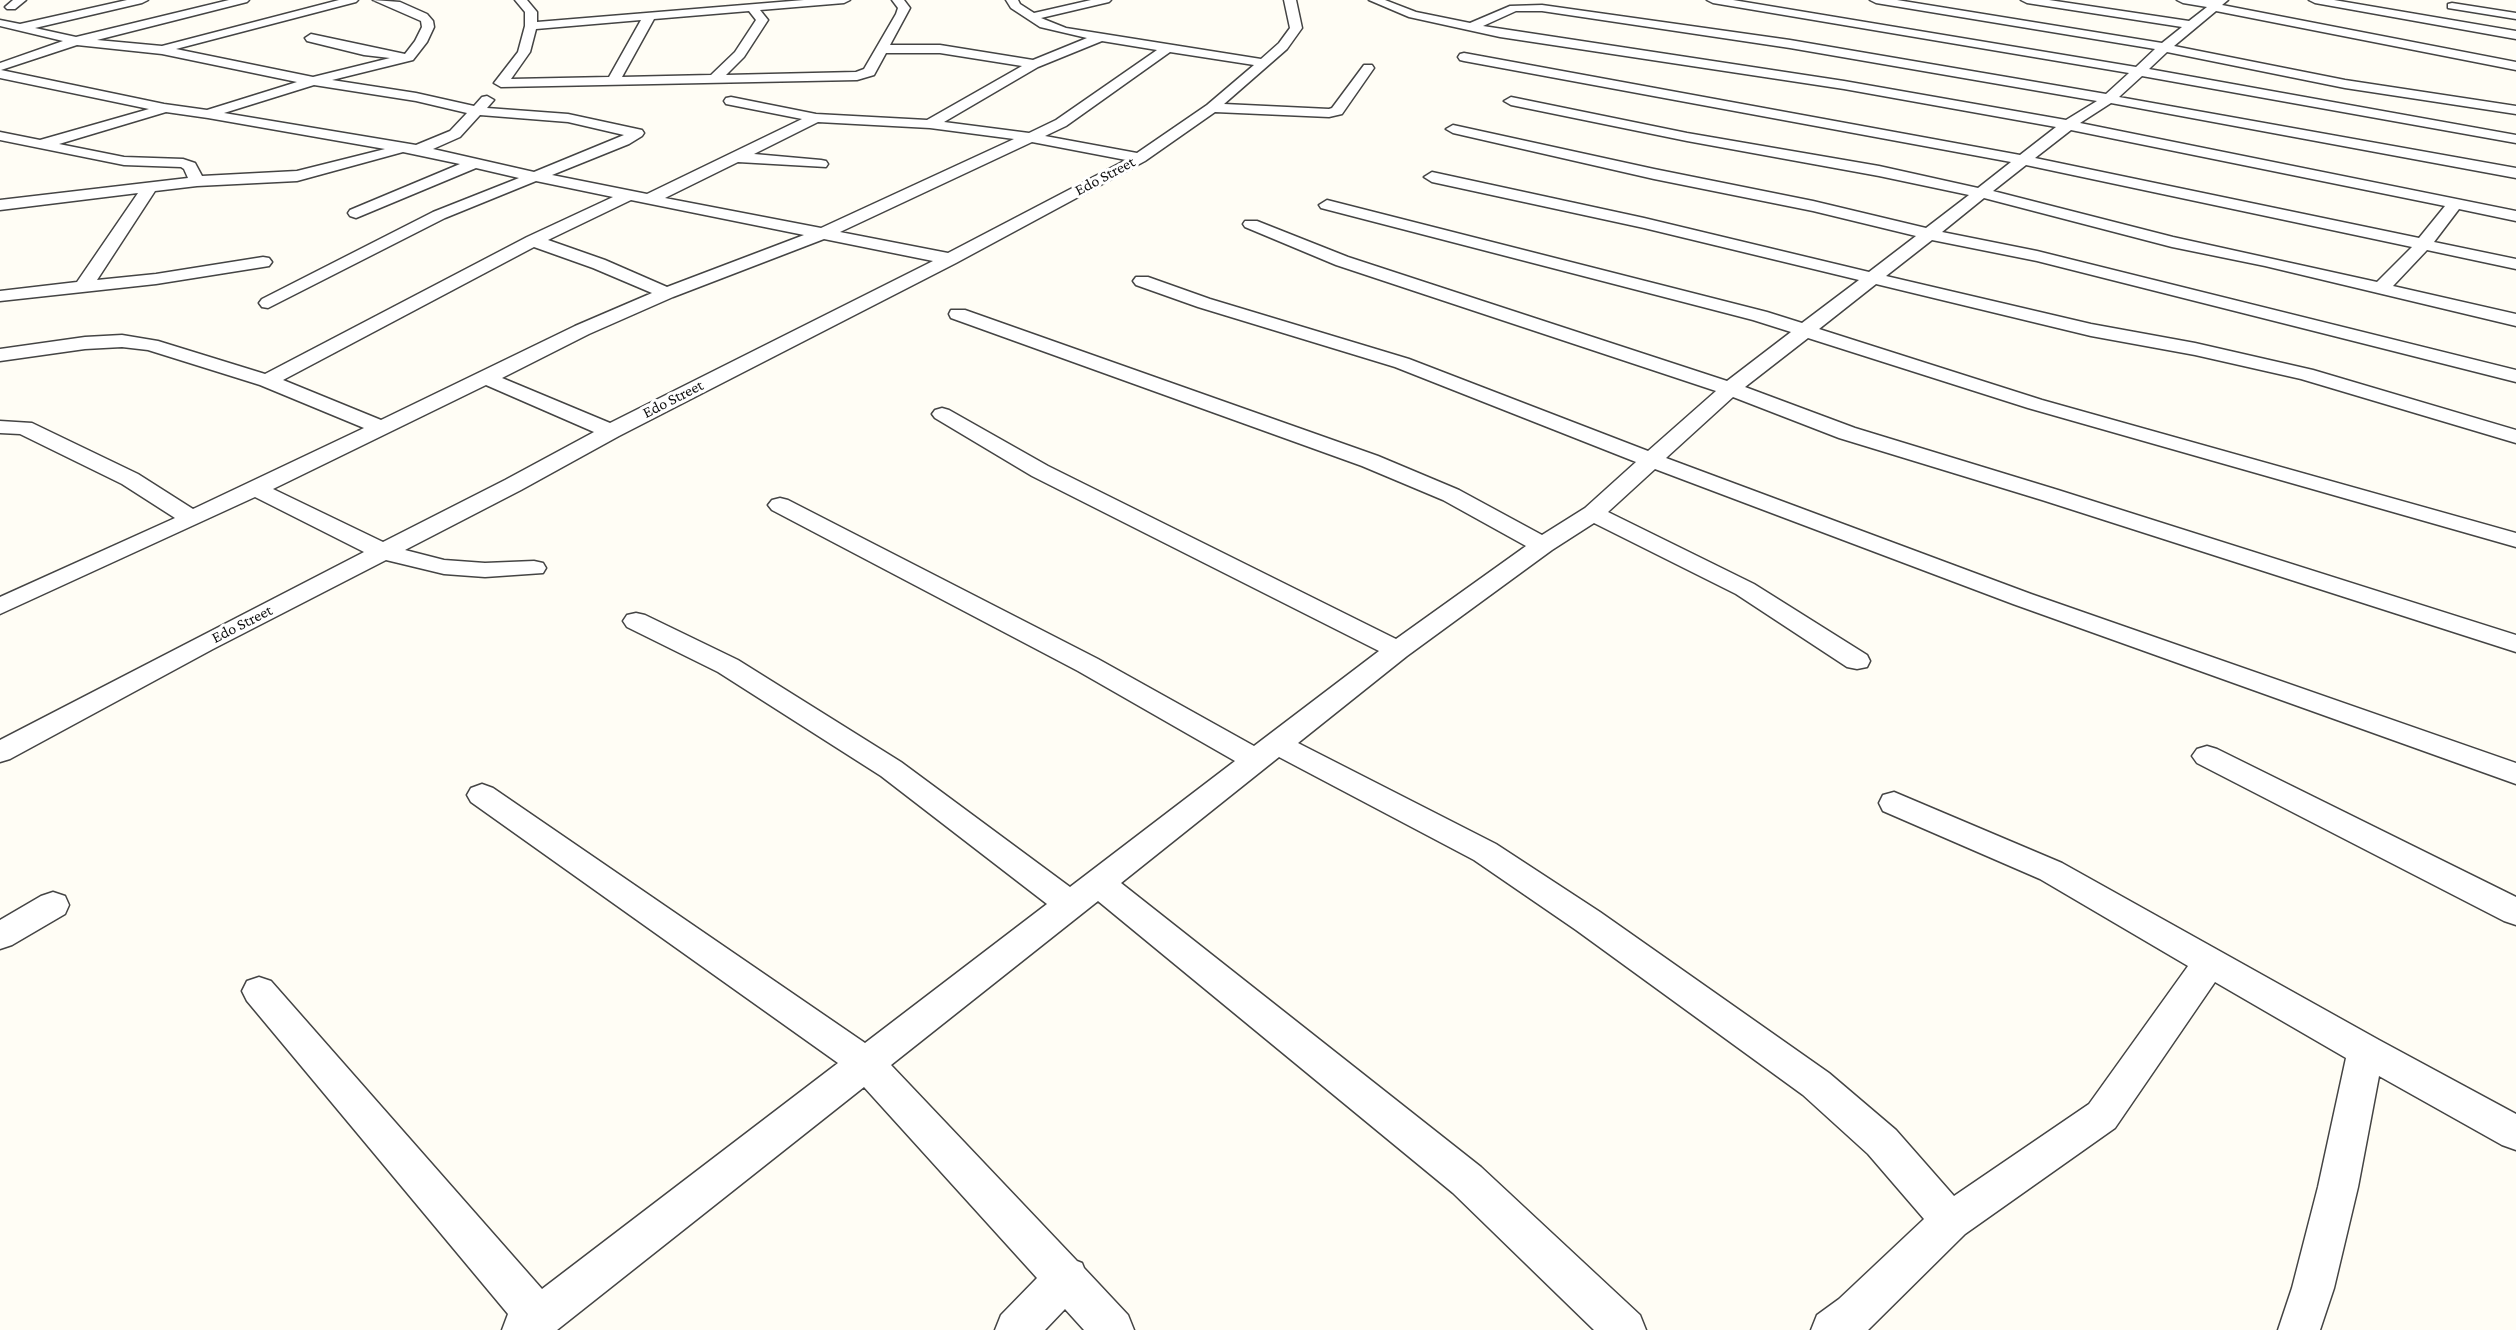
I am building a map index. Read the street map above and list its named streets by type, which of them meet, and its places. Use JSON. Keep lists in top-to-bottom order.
{
  "streets": {
    "street": ["Edo Street"]
  }
}
